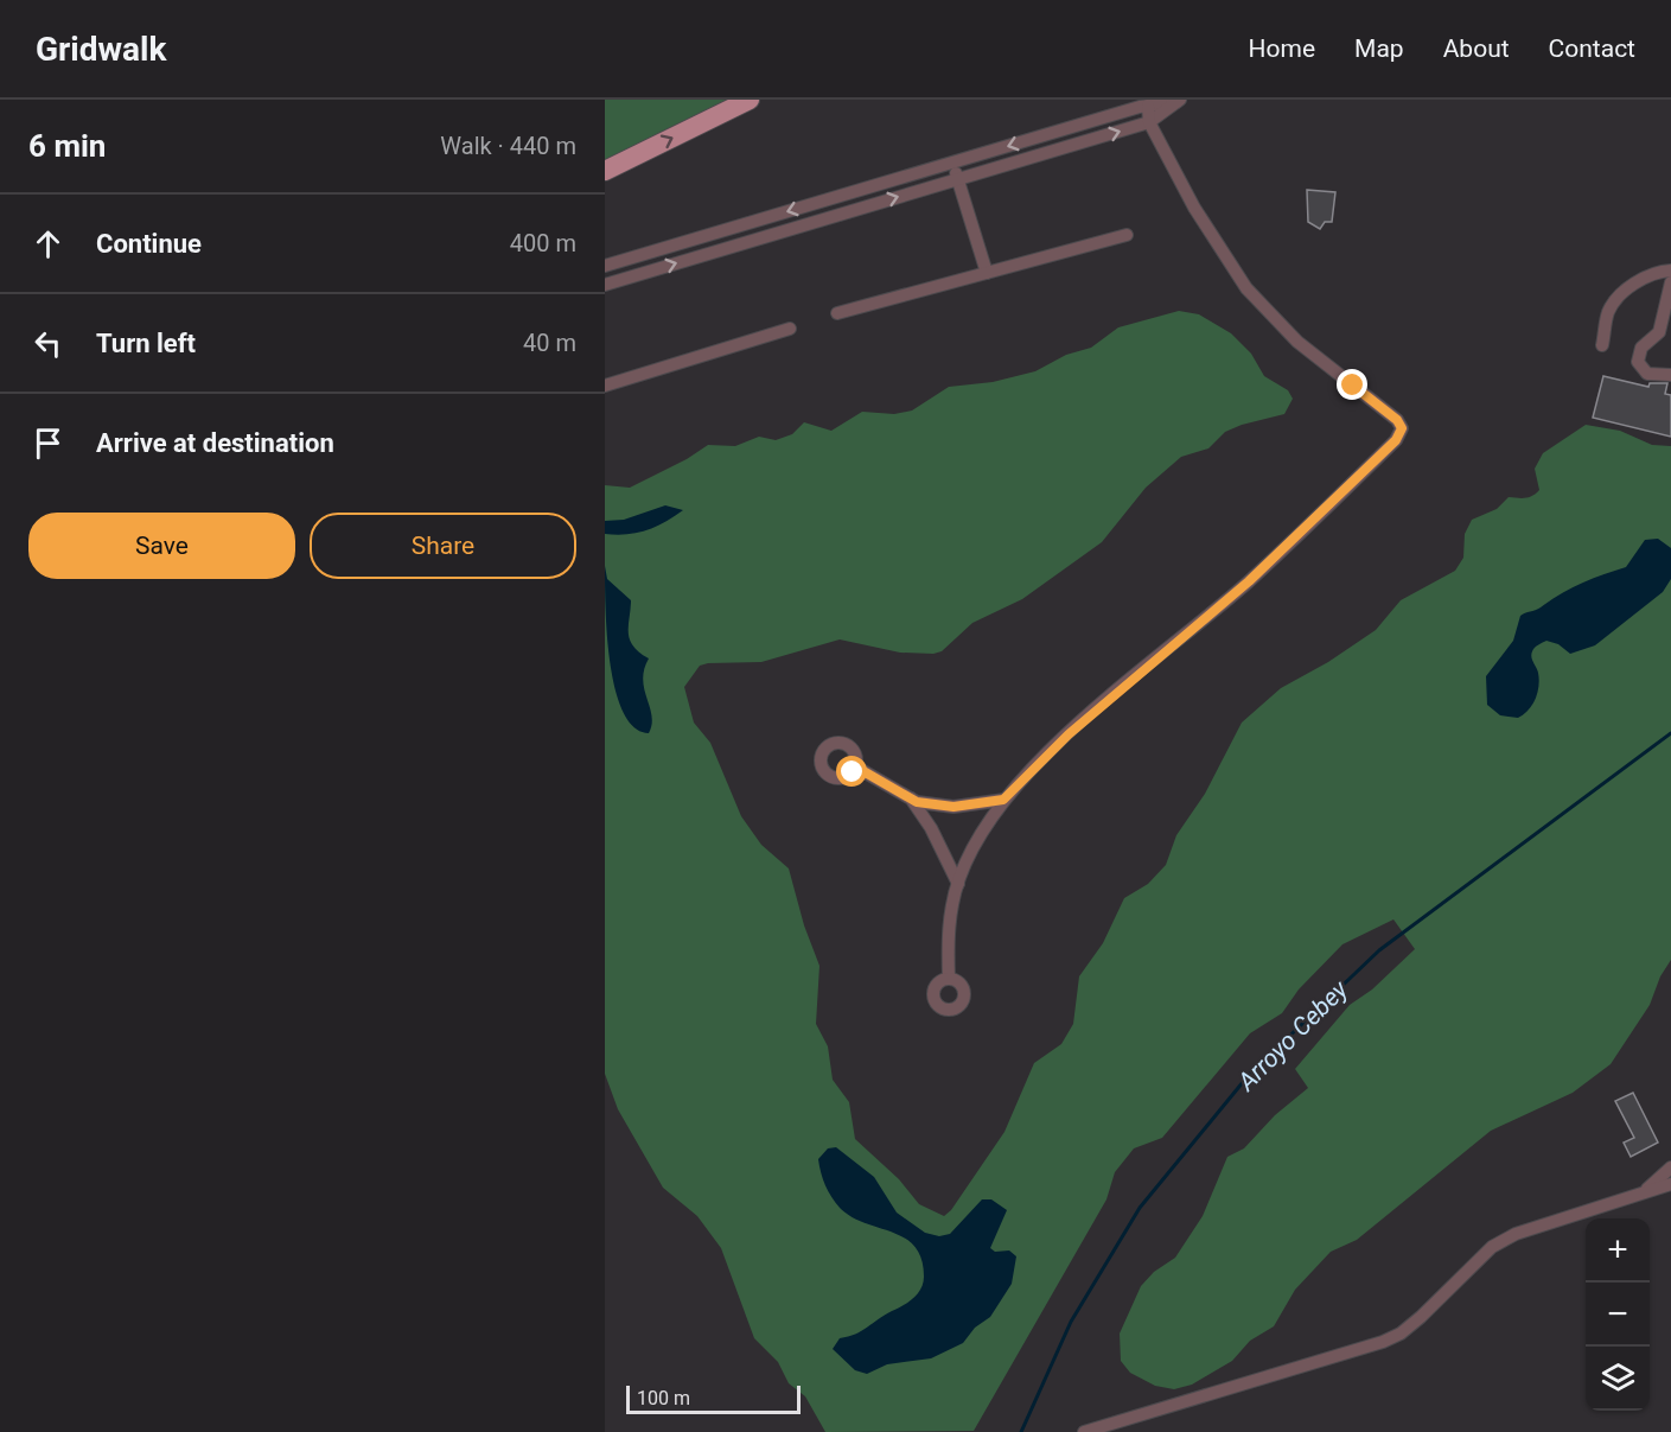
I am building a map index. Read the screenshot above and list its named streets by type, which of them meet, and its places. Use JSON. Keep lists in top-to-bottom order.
{
  "water": ["Arroyo Cebey"],
  "scale_bar": "100 m",
  "page": {
    "header": "Gridwalk",
    "nav": [
      "Home",
      "Map",
      "About",
      "Contact"
    ],
    "heading": ["6 min", "Walk · 440 m"],
    "list": [
      ["Continue", "400 m"],
      ["Turn left", "40 m"],
      "Arrive at destination"
    ],
    "buttons": ["Save", "Share"],
    "map_buttons": ["+", "−"],
    "scale": "100 m"
  }
}
